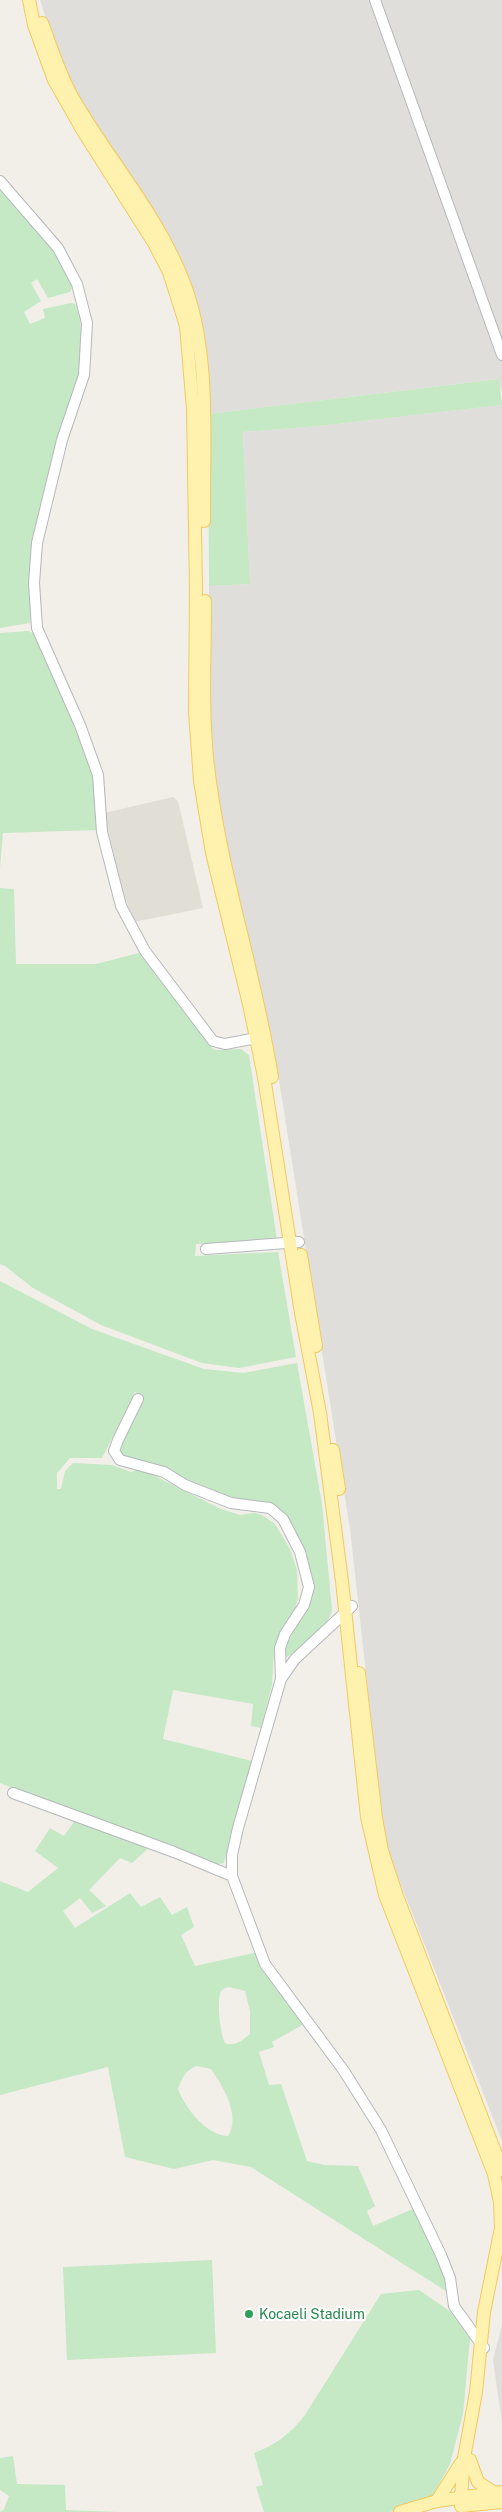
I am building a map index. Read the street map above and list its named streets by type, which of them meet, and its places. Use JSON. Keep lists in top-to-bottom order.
{
  "places": ["Kocaeli Stadium"]
}
